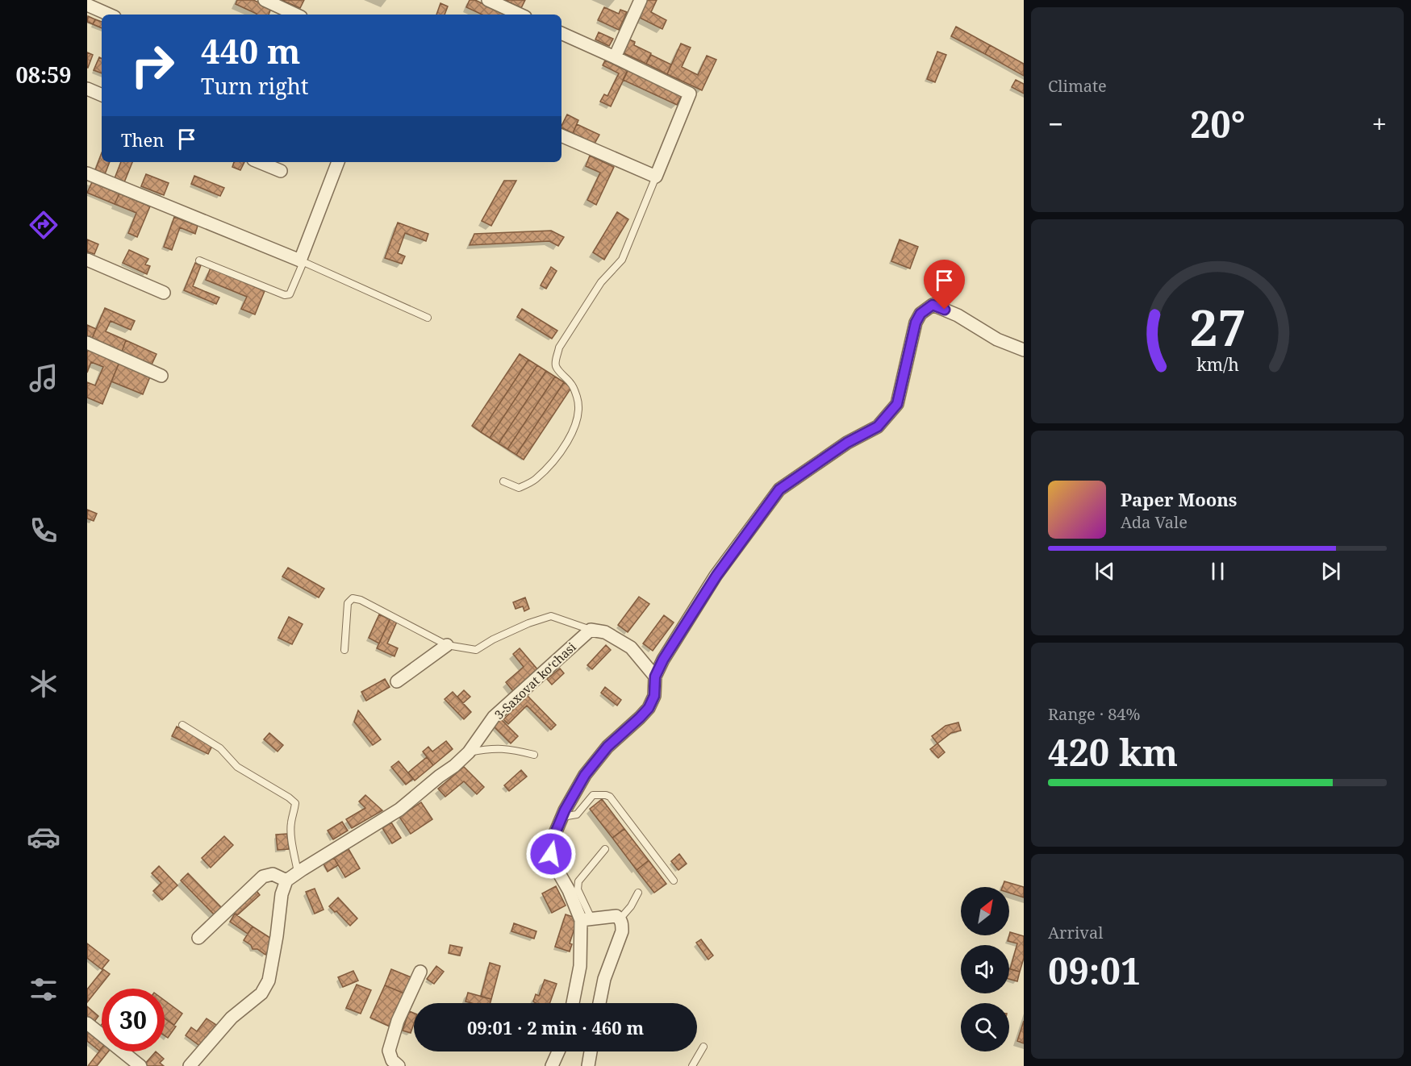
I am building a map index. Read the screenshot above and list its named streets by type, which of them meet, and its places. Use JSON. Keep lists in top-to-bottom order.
{
  "streets": {
    "street": ["3-Saxovat koʻchasi"]
  },
  "north": "top right",
  "page": {
    "tabs": "08:59",
    "tile": [
      "Climate",
      ["Range · 84%", "420 km"],
      ["Arrival", "09:01"]
    ],
    "turn": ["440 m", "Turn right"],
    "heat": ["−", "20°", "+"],
    "then": "Then",
    "song": ["Paper Moons", "Ada Vale"],
    "limit": "30",
    "trip": "09:01 · 2 min · 460 m",
    "gauge": ["27", "km/h"]
  }
}
